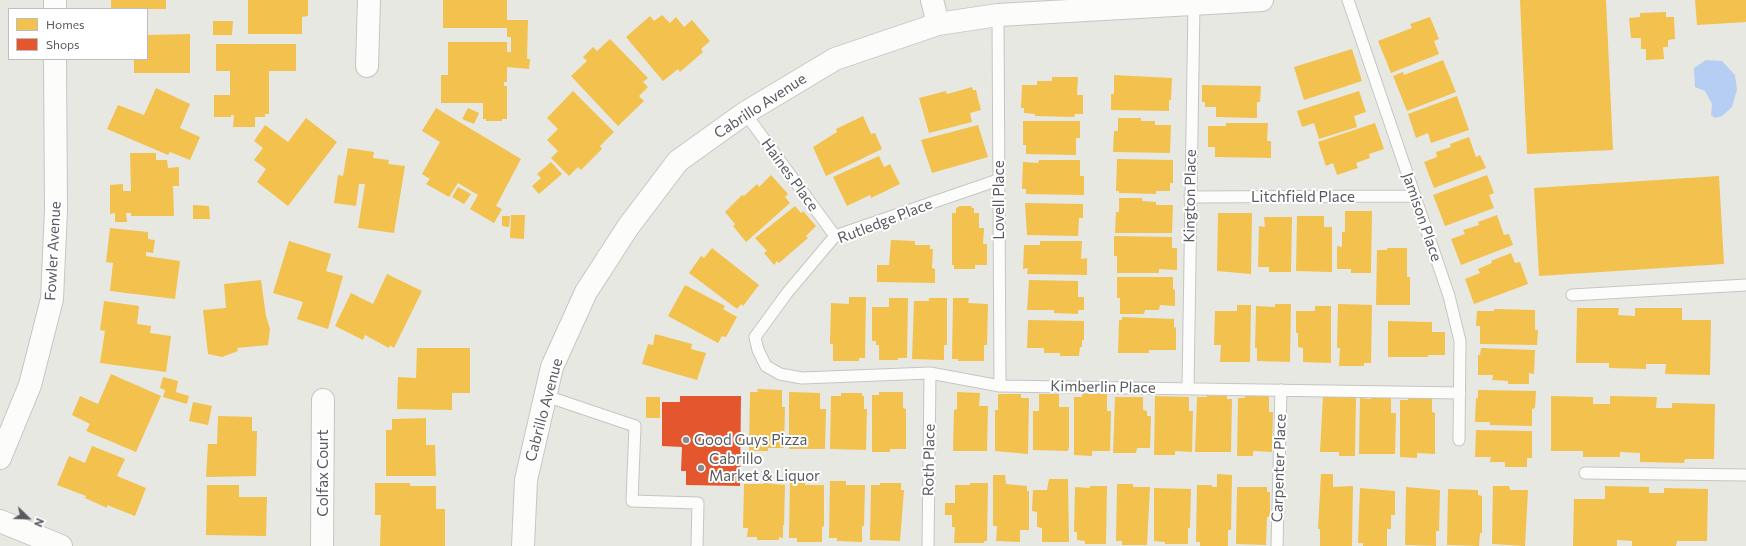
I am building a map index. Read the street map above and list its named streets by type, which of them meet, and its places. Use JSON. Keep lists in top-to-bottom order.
{
  "streets": {
    "street": ["Cabrillo Avenue", "Fowler Avenue", "Colfax Court"],
    "lane": [
      "Haines Place",
      "Kington Place",
      "Litchfield Place",
      "Lovell Place",
      "Jamison Place",
      "Rutledge Place",
      "Kimberlin Place",
      "Roth Place",
      "Carpenter Place"
    ]
  },
  "crossings": [
    ["Cabrillo Avenue", "Haines Place"],
    ["Cabrillo Avenue", "Kington Place"],
    ["Cabrillo Avenue", "Lovell Place"],
    ["Haines Place", "Rutledge Place"],
    ["Kington Place", "Litchfield Place"],
    ["Kington Place", "Kimberlin Place"],
    ["Litchfield Place", "Jamison Place"],
    ["Lovell Place", "Rutledge Place"],
    ["Lovell Place", "Kimberlin Place"],
    ["Jamison Place", "Kimberlin Place"],
    ["Rutledge Place", "Kimberlin Place"],
    ["Kimberlin Place", "Roth Place"],
    ["Kimberlin Place", "Carpenter Place"]
  ],
  "places": ["Good Guys Pizza", "Cabrillo Market & Liquor"],
  "legend": ["Homes", "Shops"],
  "north": "bottom right"
}
